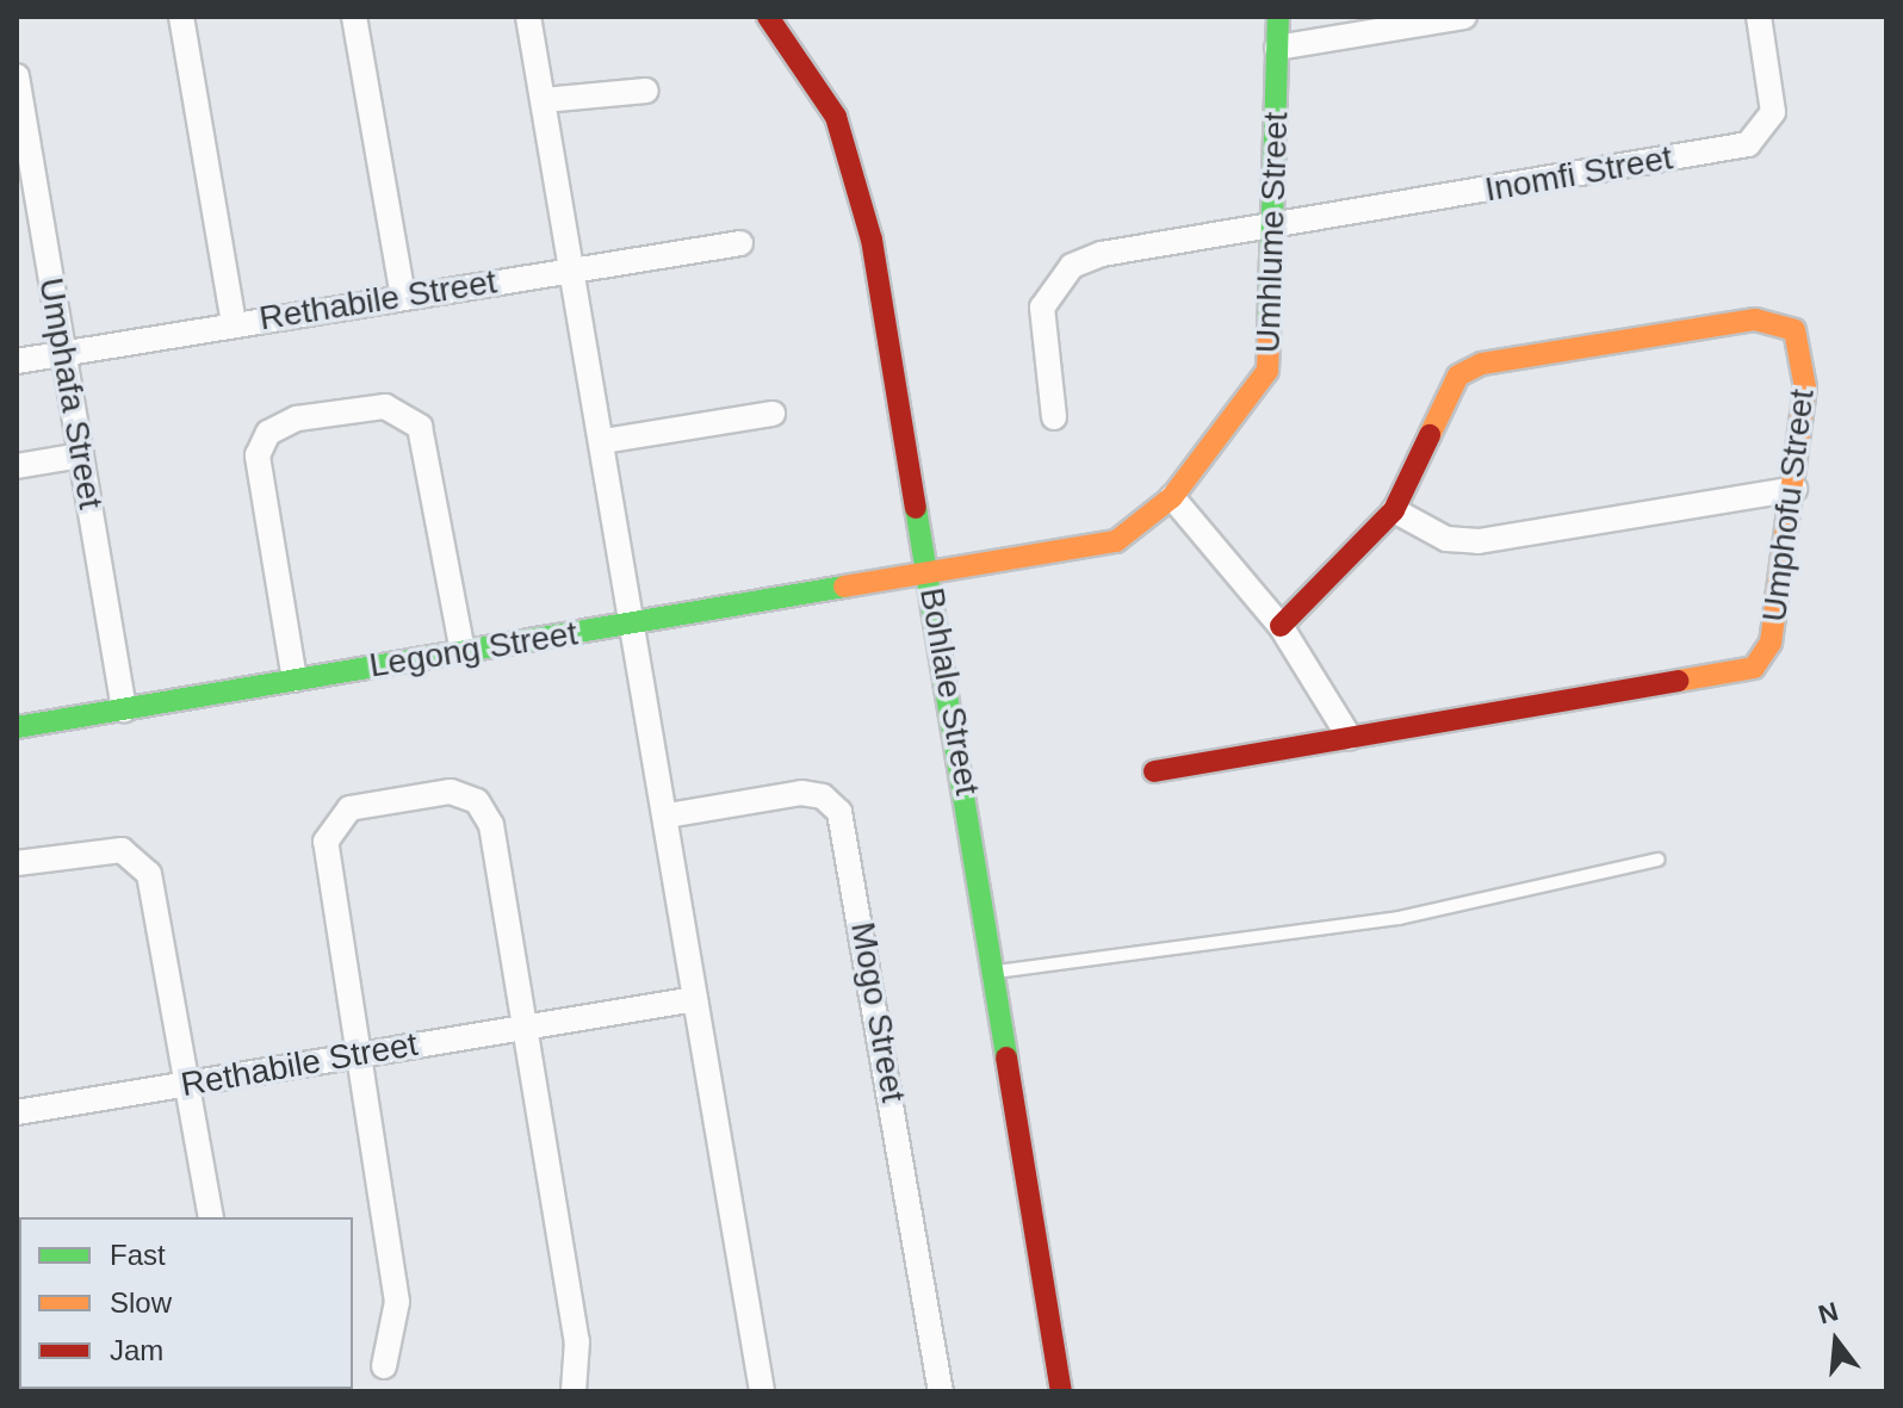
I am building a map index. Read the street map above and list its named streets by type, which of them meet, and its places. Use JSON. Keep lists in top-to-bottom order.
{
  "streets": {
    "street": [
      "Inomfi Street",
      "Umhlume Street",
      "Rethabile Street",
      "Umphafa Street",
      "Umphofu Street",
      "Legong Street",
      "Bohlale Street",
      "Mogo Street"
    ]
  },
  "crossings": [
    ["Inomfi Street", "Umhlume Street"],
    ["Umhlume Street", "Legong Street"],
    ["Umhlume Street", "Bohlale Street"],
    ["Rethabile Street", "Umphafa Street"],
    ["Umphafa Street", "Legong Street"],
    ["Legong Street", "Bohlale Street"]
  ],
  "legend": ["Fast", "Slow", "Jam"],
  "north": "top"
}
